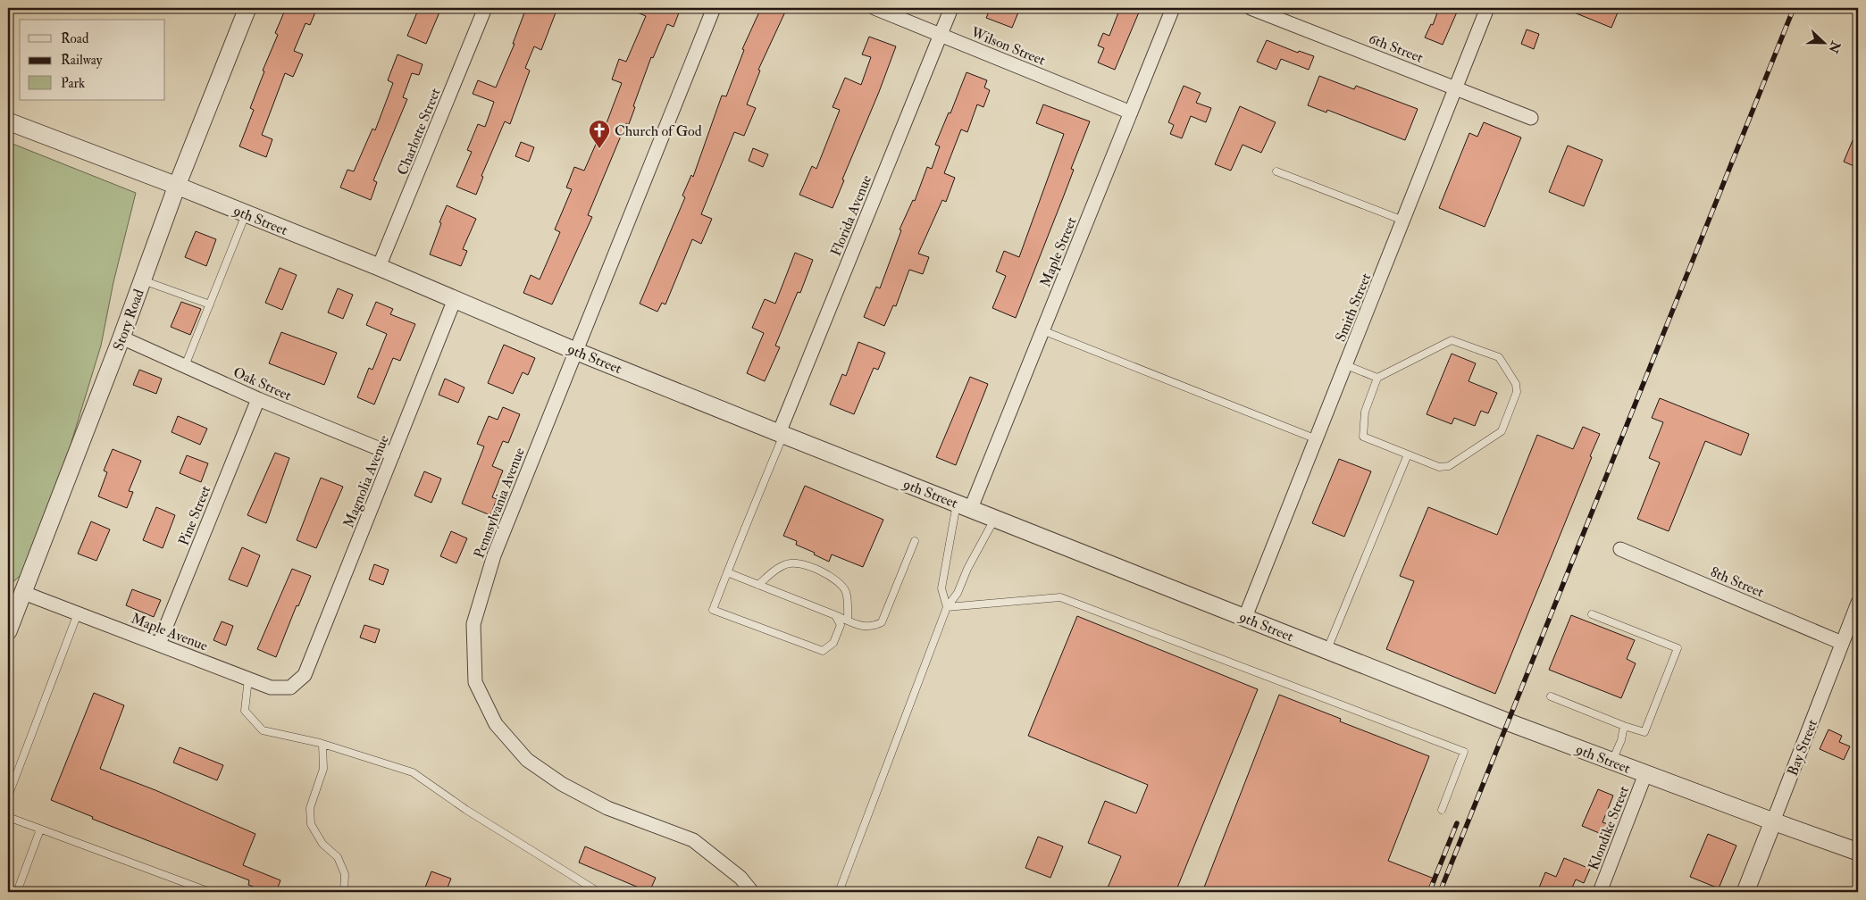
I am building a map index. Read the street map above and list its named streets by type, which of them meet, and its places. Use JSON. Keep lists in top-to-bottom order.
{
  "streets": {
    "street": [
      "Wilson Street",
      "6th Street",
      "Charlotte Street",
      "Florida Avenue",
      "9th Street",
      "Maple Street",
      "Smith Street",
      "Story Road",
      "Oak Street",
      "Magnolia Avenue",
      "Pennsylvania Avenue",
      "Pine Street",
      "8th Street",
      "Maple Avenue",
      "Bay Street",
      "Klondike Street"
    ]
  },
  "crossings": [
    ["Wilson Street", "Florida Avenue"],
    ["Wilson Street", "Maple Street"],
    ["6th Street", "Smith Street"],
    ["Charlotte Street", "9th Street"],
    ["Florida Avenue", "9th Street"],
    ["9th Street", "Maple Street"],
    ["9th Street", "Smith Street"],
    ["9th Street", "Story Road"],
    ["9th Street", "Magnolia Avenue"],
    ["9th Street", "Pennsylvania Avenue"],
    ["9th Street", "Bay Street"],
    ["9th Street", "Klondike Street"],
    ["Story Road", "Oak Street"],
    ["Story Road", "Maple Avenue"],
    ["Oak Street", "Magnolia Avenue"],
    ["Oak Street", "Pine Street"],
    ["Magnolia Avenue", "Maple Avenue"],
    ["Pine Street", "Maple Avenue"],
    ["8th Street", "Bay Street"]
  ],
  "places": {
    "church": ["Church of God"]
  },
  "legend": ["Road", "Railway", "Park"],
  "north": "right"
}
